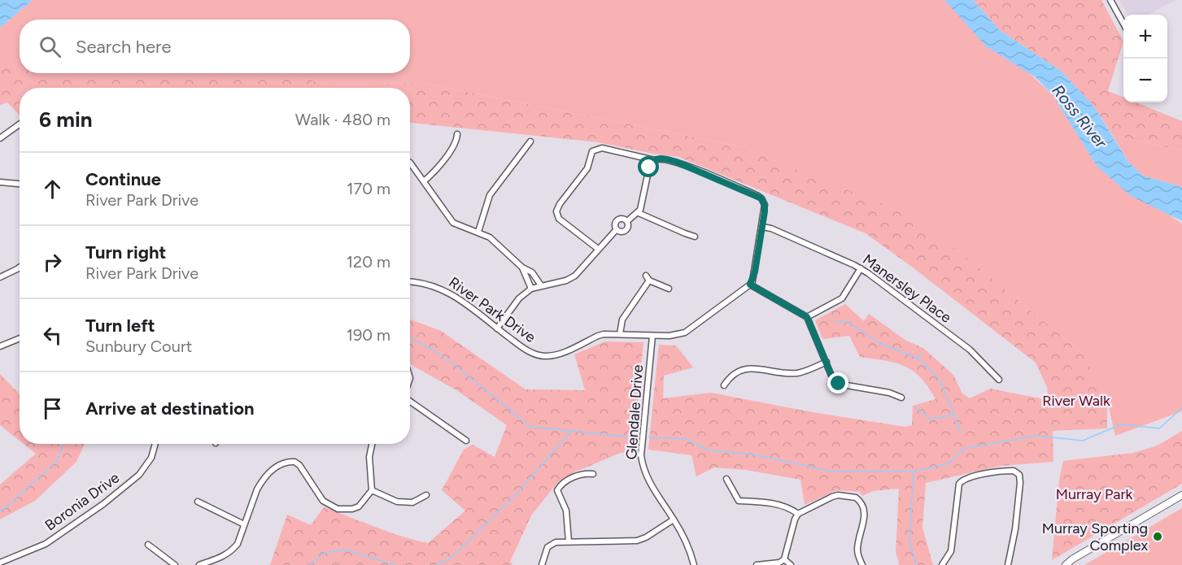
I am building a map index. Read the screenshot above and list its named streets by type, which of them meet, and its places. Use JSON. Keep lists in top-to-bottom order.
{
  "streets": {
    "street": [
      "Manersley Place",
      "River Park Drive",
      "Glendale Drive",
      "Boronia Drive"
    ]
  },
  "crossings": [
    ["River Park Drive", "Glendale Drive"]
  ],
  "water": ["Ross River"],
  "parks": ["River Walk", "Murray Park"],
  "places": ["Murray Sporting Complex"],
  "page": {
    "map_buttons": ["+", "−"],
    "search": "Search here",
    "heading": ["6 min", "Walk · 480 m"],
    "list": [
      ["Continue", "River Park Drive", "170 m"],
      ["Turn right", "River Park Drive", "120 m"],
      ["Turn left", "Sunbury Court", "190 m"],
      "Arrive at destination"
    ]
  }
}
